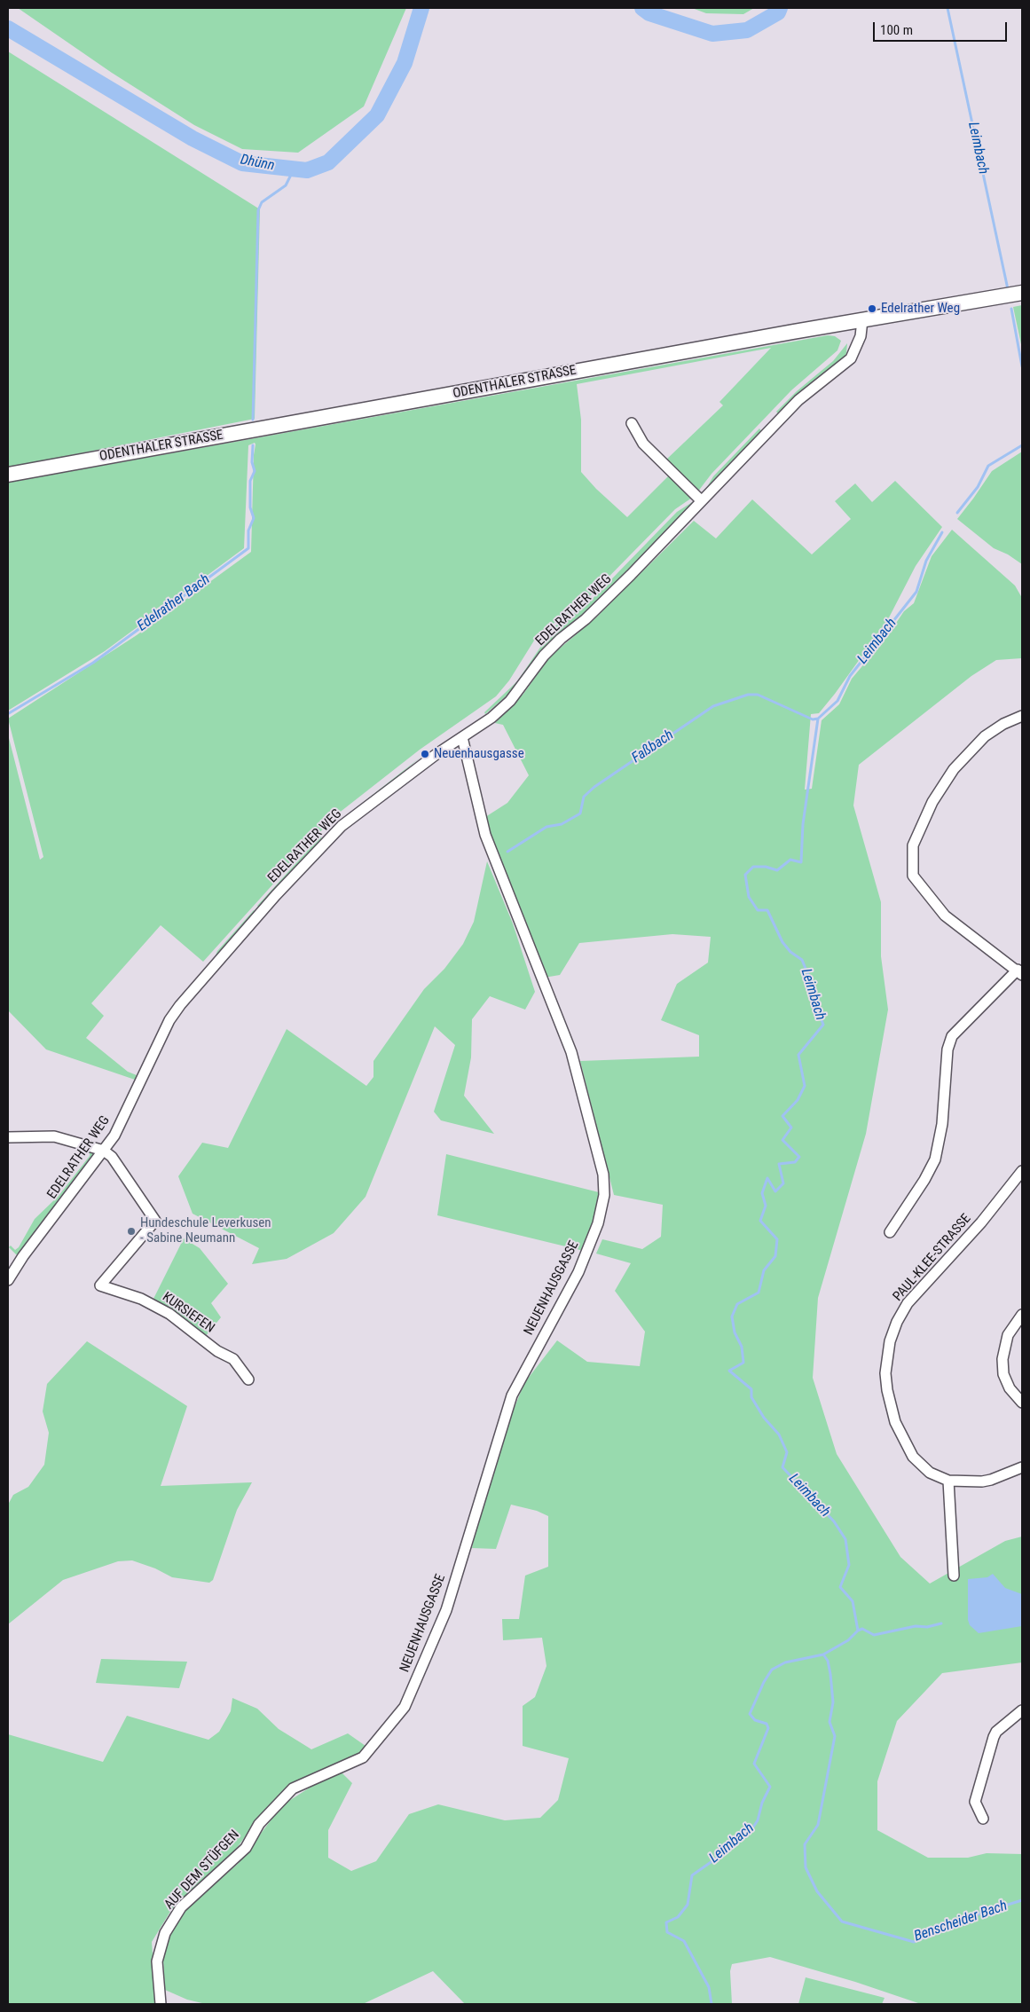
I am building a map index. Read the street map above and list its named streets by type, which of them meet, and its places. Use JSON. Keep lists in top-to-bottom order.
{
  "streets": {
    "main road": ["ODENTHALER STRASSE"],
    "street": [
      "EDELRATHER WEG",
      "PAUL-KLEE-STRASSE",
      "NEUENHAUSGASSE",
      "KURSIEFEN",
      "AUF DEM STÜFGEN"
    ]
  },
  "crossings": [
    ["ODENTHALER STRASSE", "EDELRATHER WEG"],
    ["EDELRATHER WEG", "NEUENHAUSGASSE"],
    ["EDELRATHER WEG", "KURSIEFEN"],
    ["NEUENHAUSGASSE", "AUF DEM STÜFGEN"]
  ],
  "water": [
    "Leimbach",
    "Dhünn",
    "Edelrather Bach",
    "Faßbach",
    "Benscheider Bach"
  ],
  "places": ["Edelrather Weg", "Neuenhausgasse", "Hundeschule Leverkusen - Sabine Neumann"],
  "scale_bar": "100 m"
}
